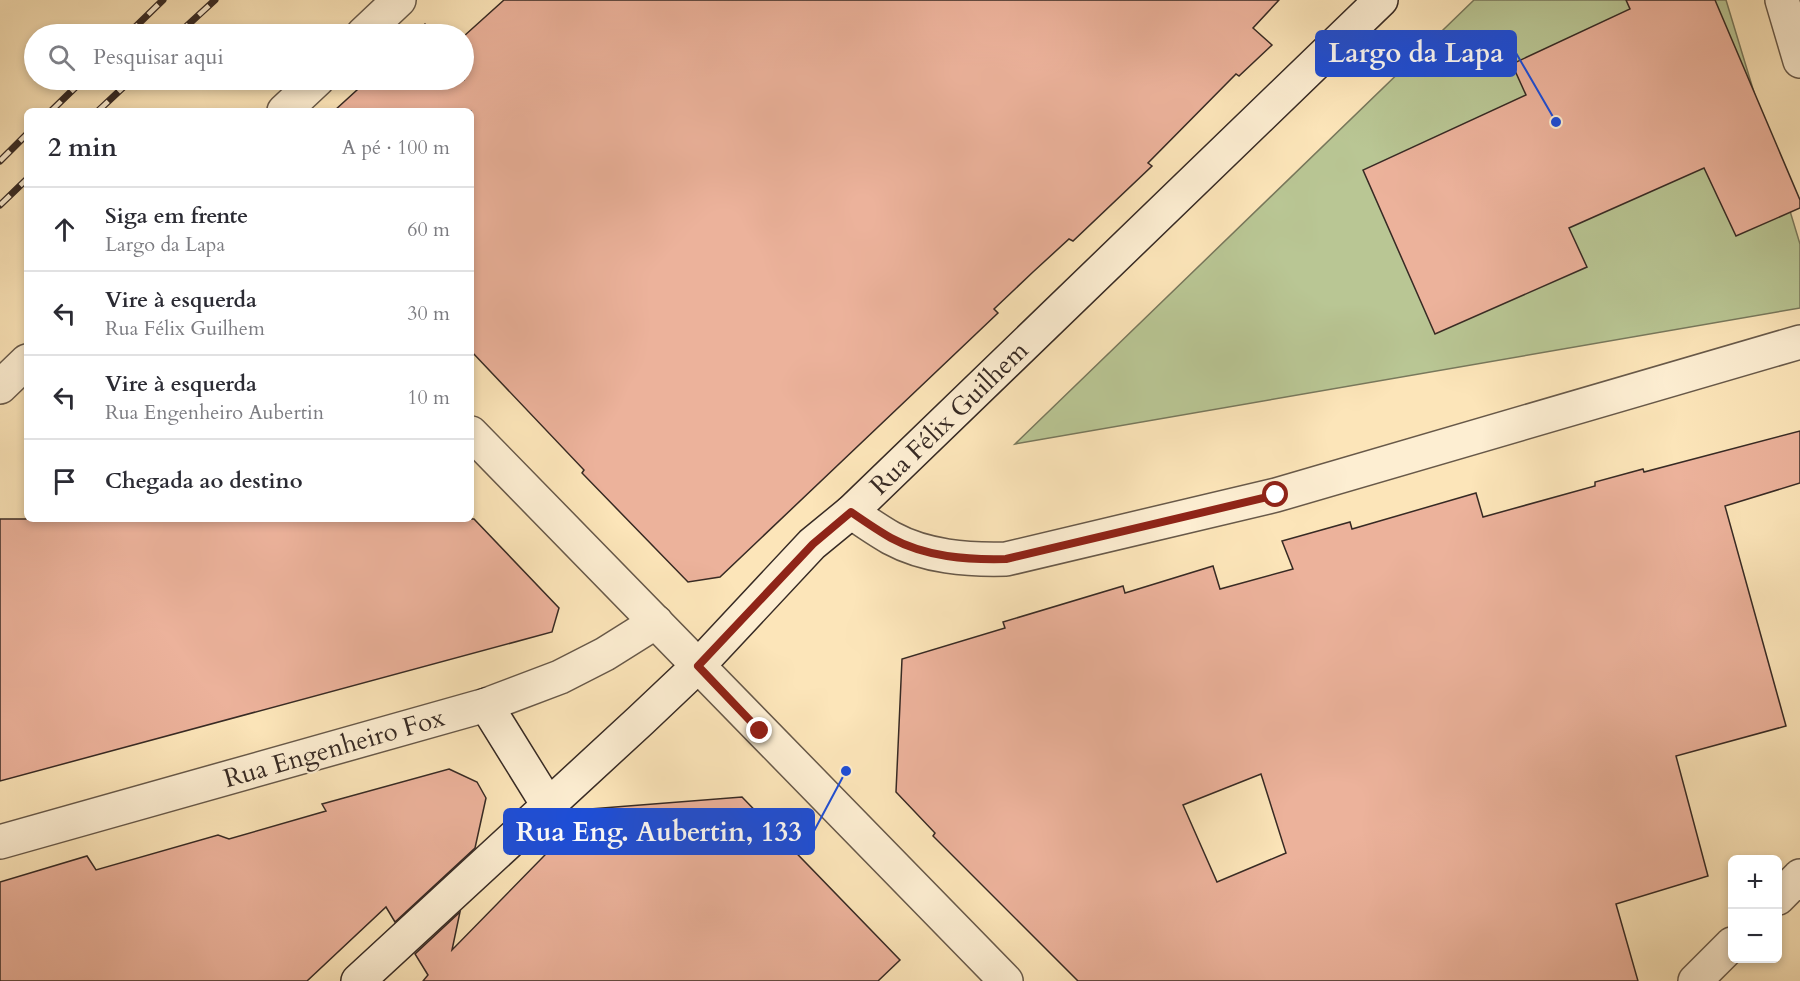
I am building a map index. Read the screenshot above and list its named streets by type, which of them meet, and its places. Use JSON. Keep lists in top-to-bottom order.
{
  "streets": {
    "street": ["Rua Félix Guilhem", "Rua Engenheiro Fox"]
  },
  "places": ["Largo da Lapa", "Rua Eng. Aubertin, 133"],
  "page": {
    "search": "Pesquisar aqui",
    "heading": ["2 min", "A pé · 100 m"],
    "list": [
      ["Siga em frente", "Largo da Lapa", "60 m"],
      ["Vire à esquerda", "Rua Félix Guilhem", "30 m"],
      ["Vire à esquerda", "Rua Engenheiro Aubertin", "10 m"],
      "Chegada ao destino"
    ],
    "map_buttons": ["+", "−"]
  }
}
